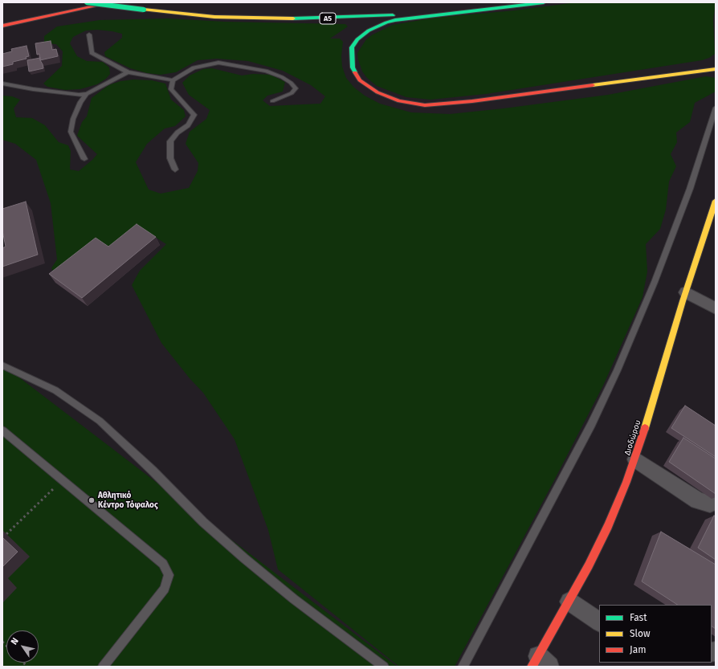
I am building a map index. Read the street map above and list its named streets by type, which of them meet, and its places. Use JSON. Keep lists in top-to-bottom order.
{
  "streets": {
    "main road": ["Α5", "Διοδώρου"]
  },
  "places": ["Αθλητικό Κέντρο Τόφαλος"],
  "legend": ["Fast", "Slow", "Jam"],
  "north": "top left"
}
